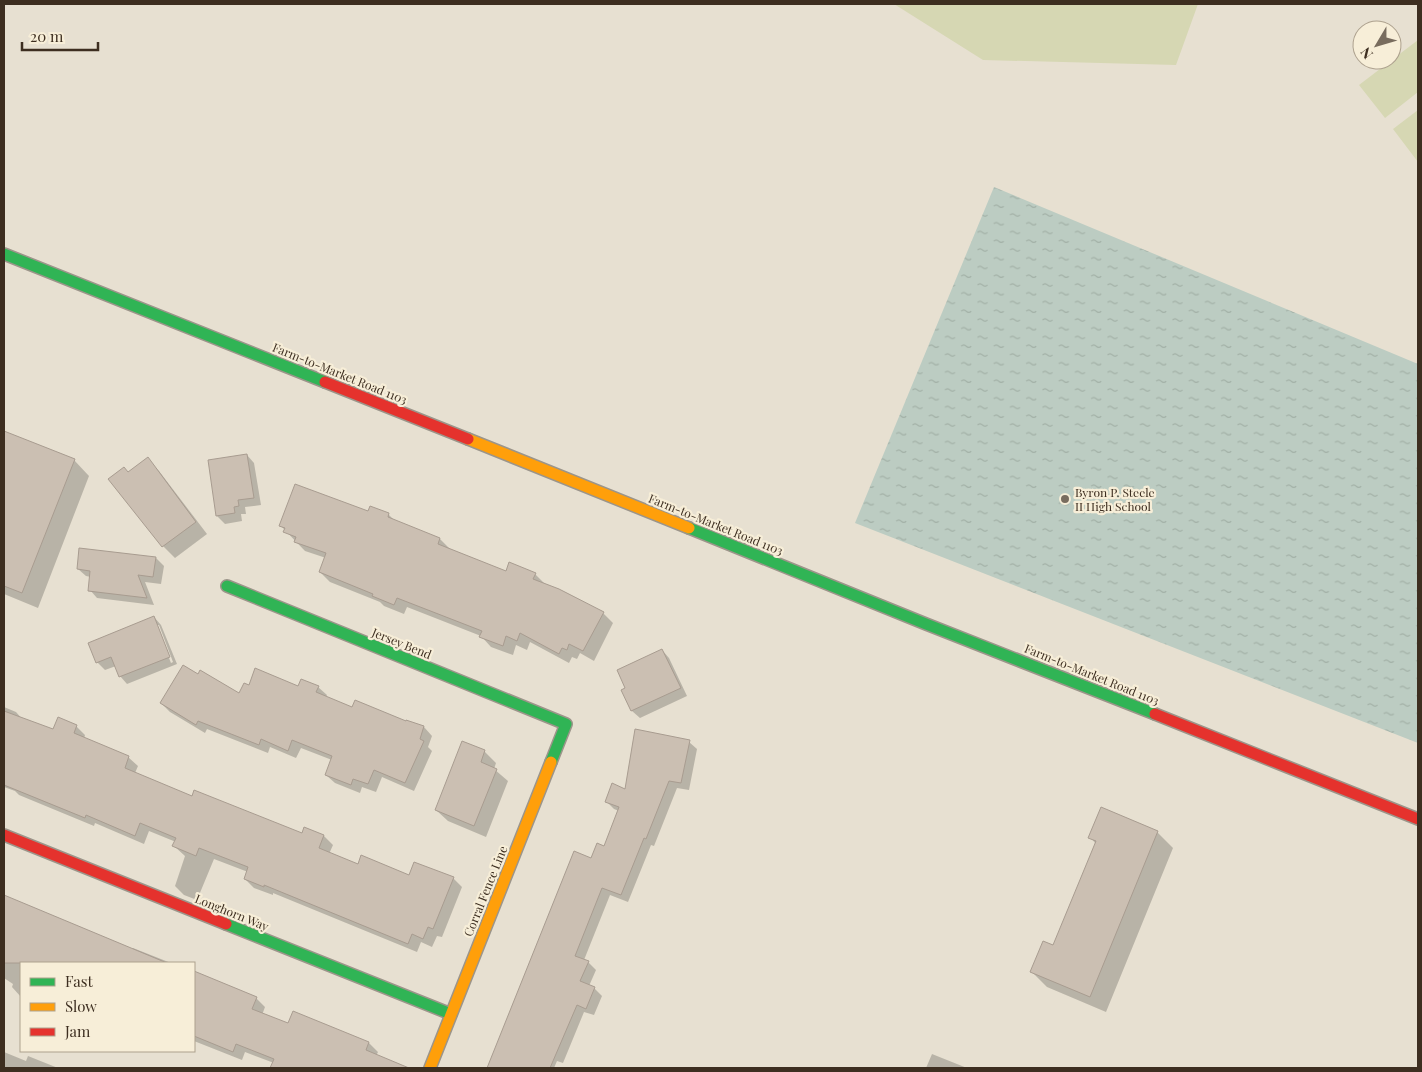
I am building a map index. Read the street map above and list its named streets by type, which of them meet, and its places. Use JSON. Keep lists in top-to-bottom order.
{
  "streets": {
    "main road": [
      "Farm-to-Market Road 1103",
      "Jersey Bend",
      "Corral Fence Line",
      "Longhorn Way"
    ]
  },
  "crossings": [
    ["Jersey Bend", "Corral Fence Line"],
    ["Corral Fence Line", "Longhorn Way"]
  ],
  "places": ["Byron P. Steele II High School"],
  "legend": ["Fast", "Slow", "Jam"],
  "scale_bar": "20 m",
  "north": "bottom left"
}
